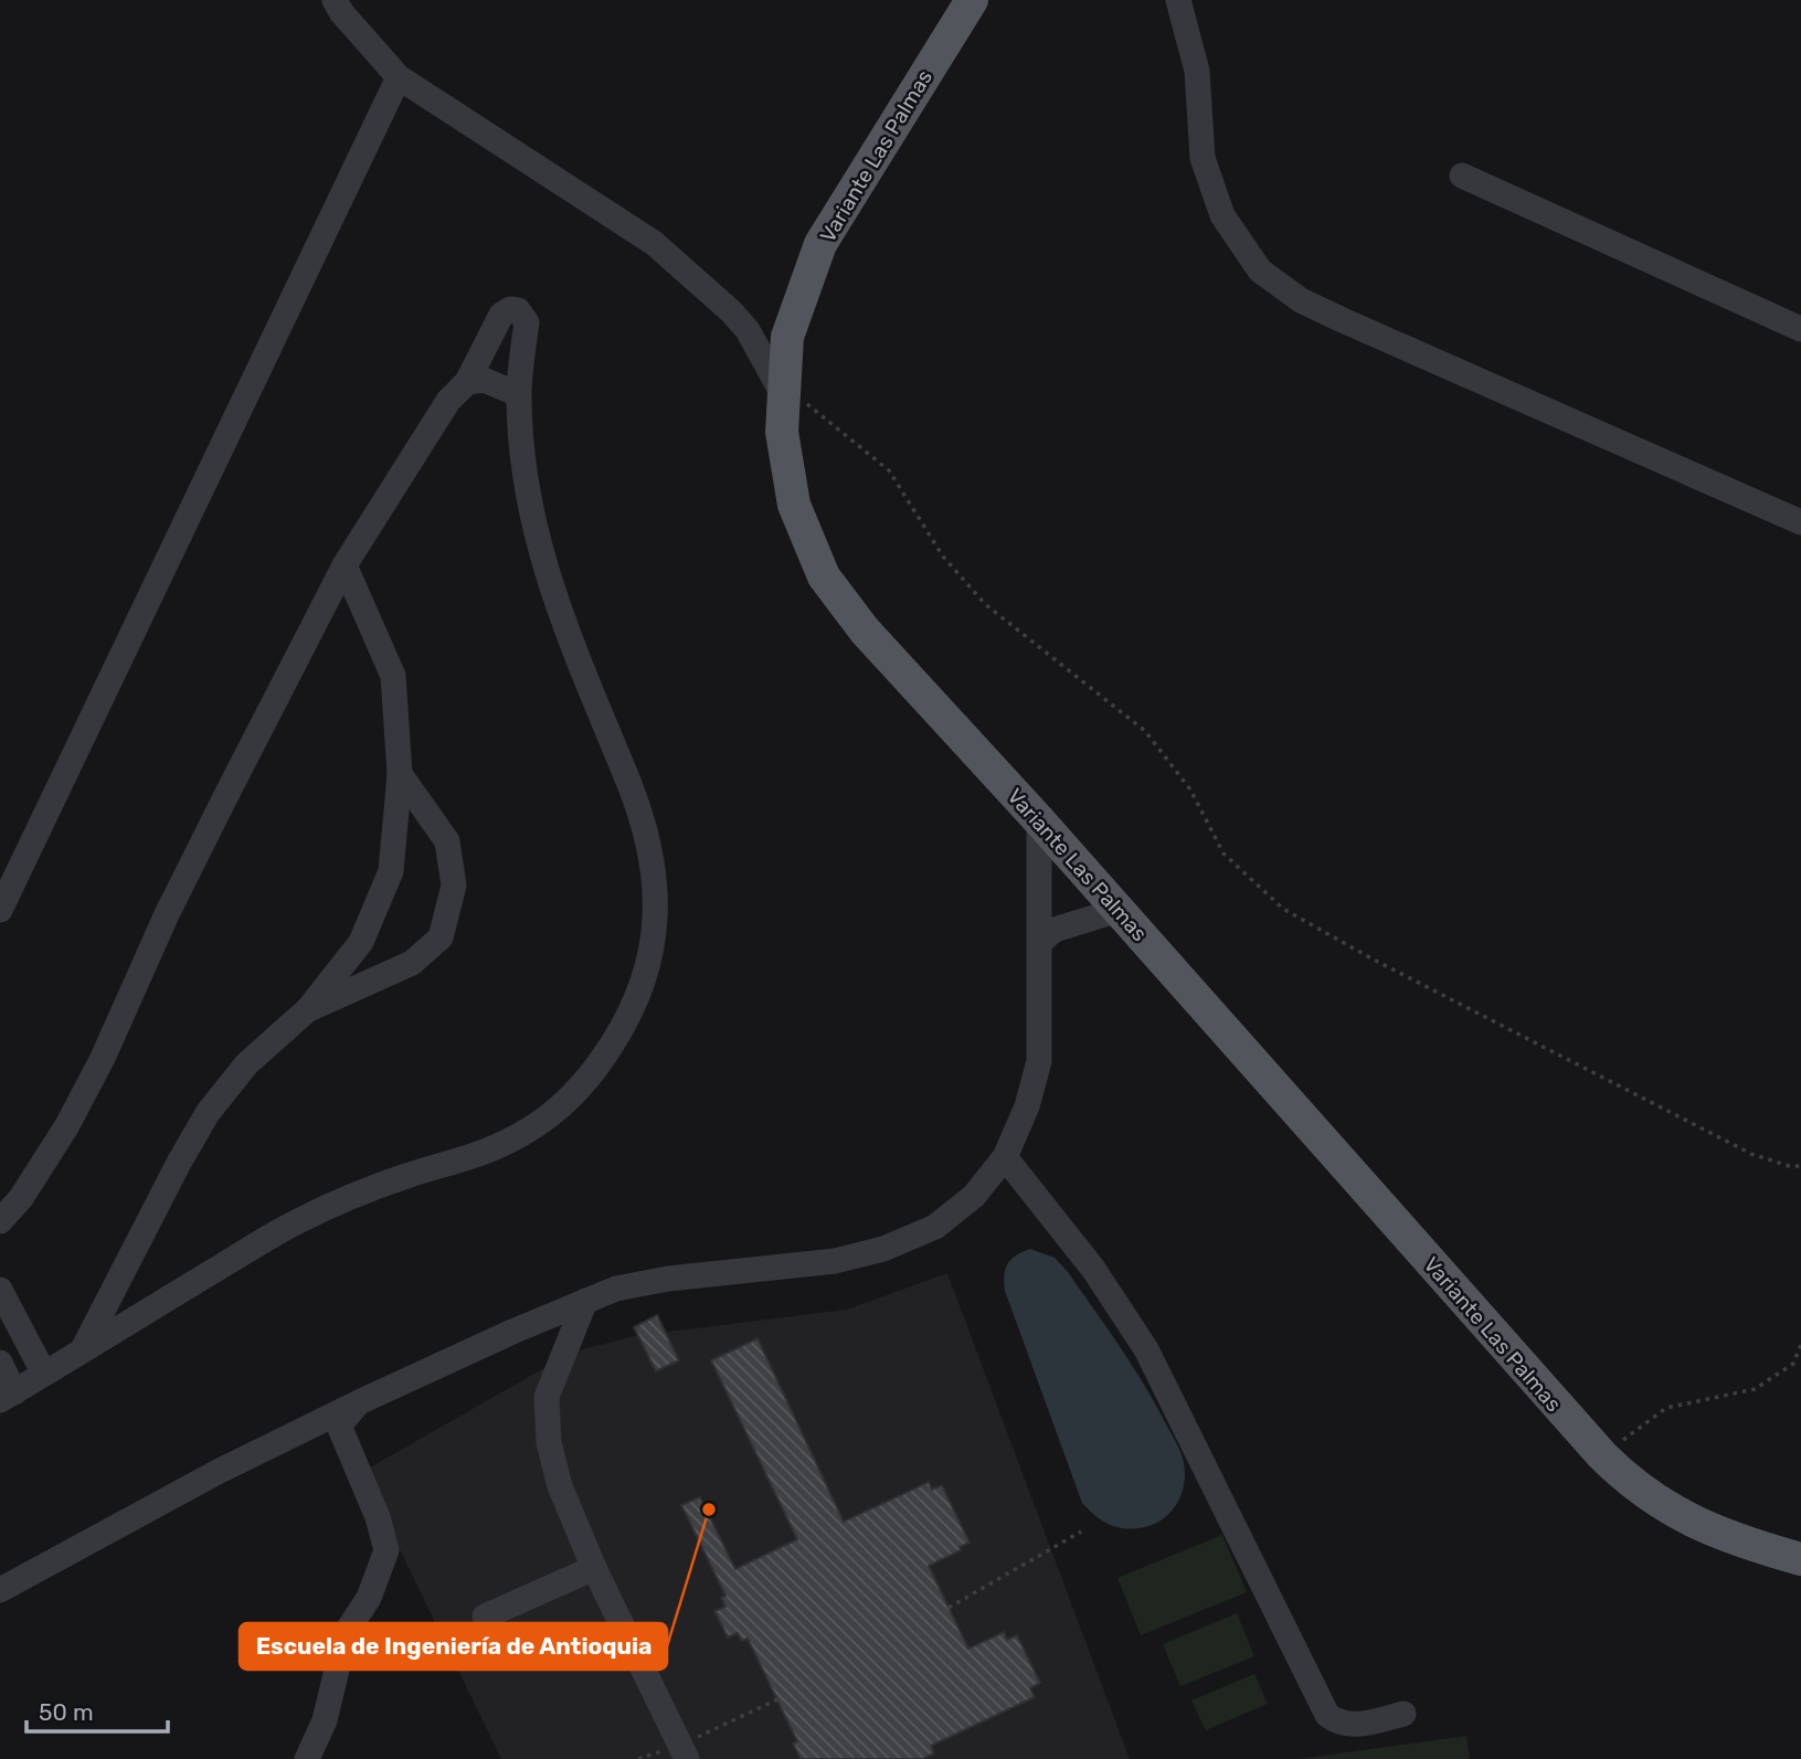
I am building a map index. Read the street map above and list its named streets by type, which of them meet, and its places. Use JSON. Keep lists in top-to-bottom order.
{
  "streets": {
    "main road": ["Variante Las Palmas"]
  },
  "places": ["Escuela de Ingeniería de Antioquia"],
  "scale_bar": "50 m"
}
